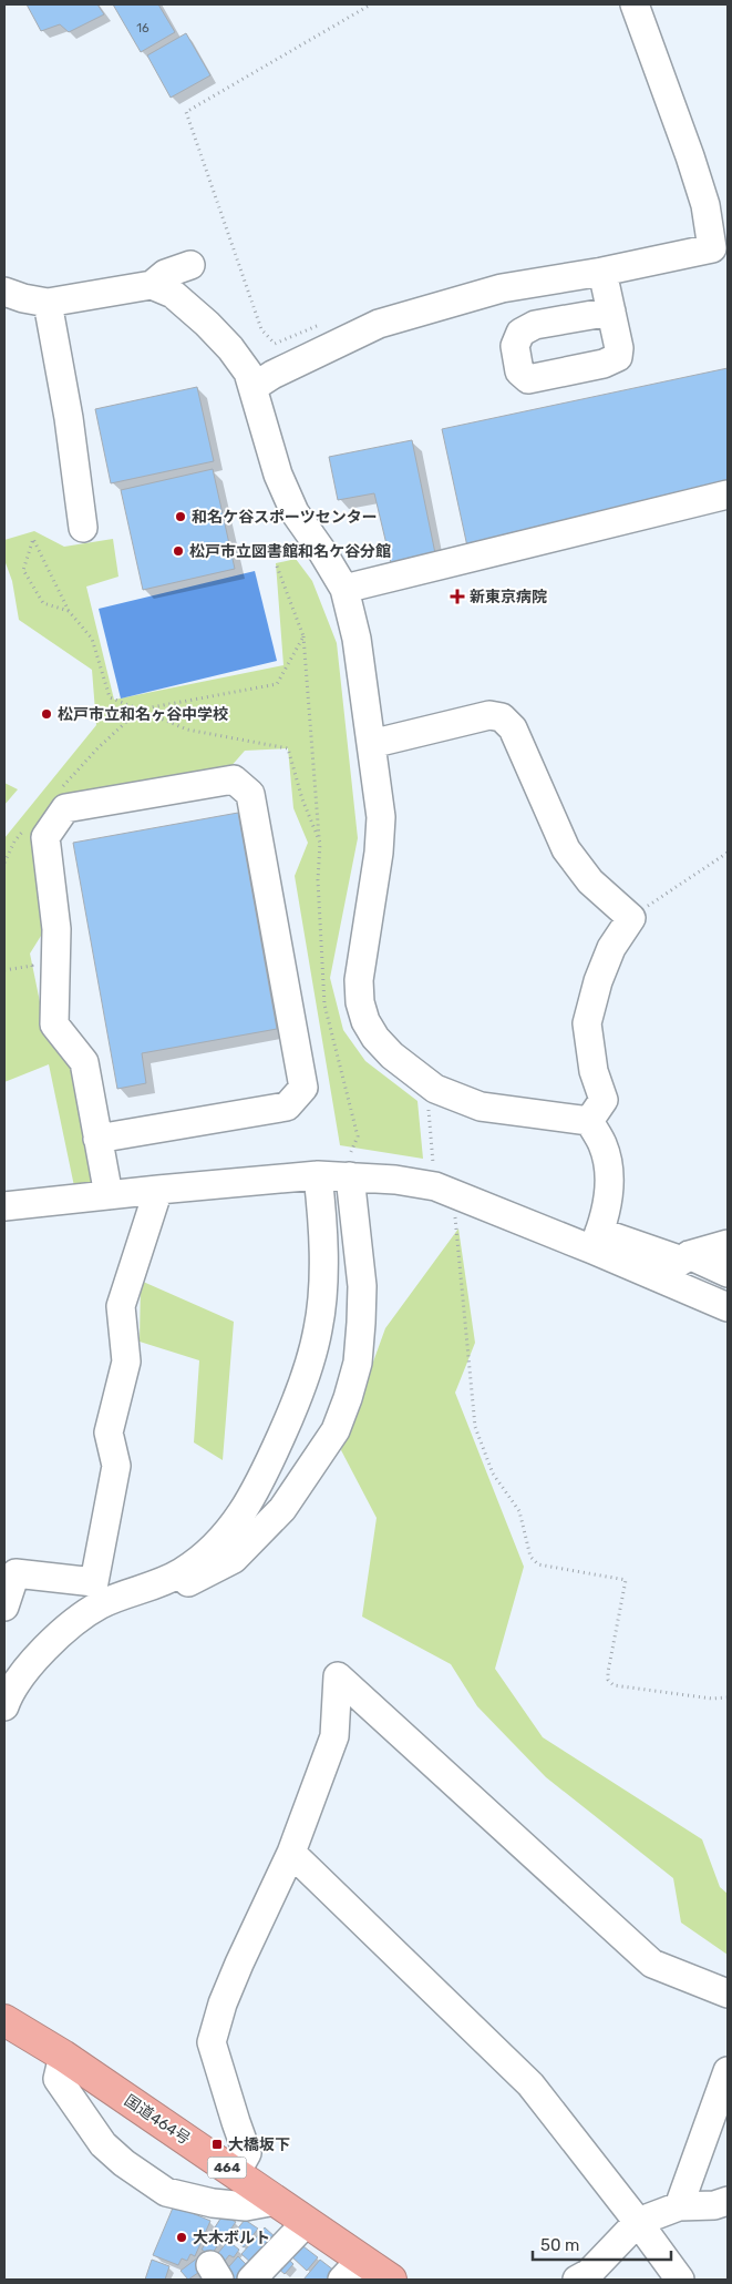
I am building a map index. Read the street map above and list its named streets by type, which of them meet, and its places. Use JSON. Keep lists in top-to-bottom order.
{
  "streets": {
    "highway": ["国道464号", "464"]
  },
  "places": {
    "other": [
      "和名ケ谷スポーツセンター",
      "松戸市立図書館和名ケ谷分館",
      "松戸市立和名ヶ谷中学校",
      "大木ボルト"
    ],
    "health": ["新東京病院"],
    "transit": ["大橋坂下"]
  },
  "house_numbers": ["16"],
  "scale_bar": "50 m"
}
